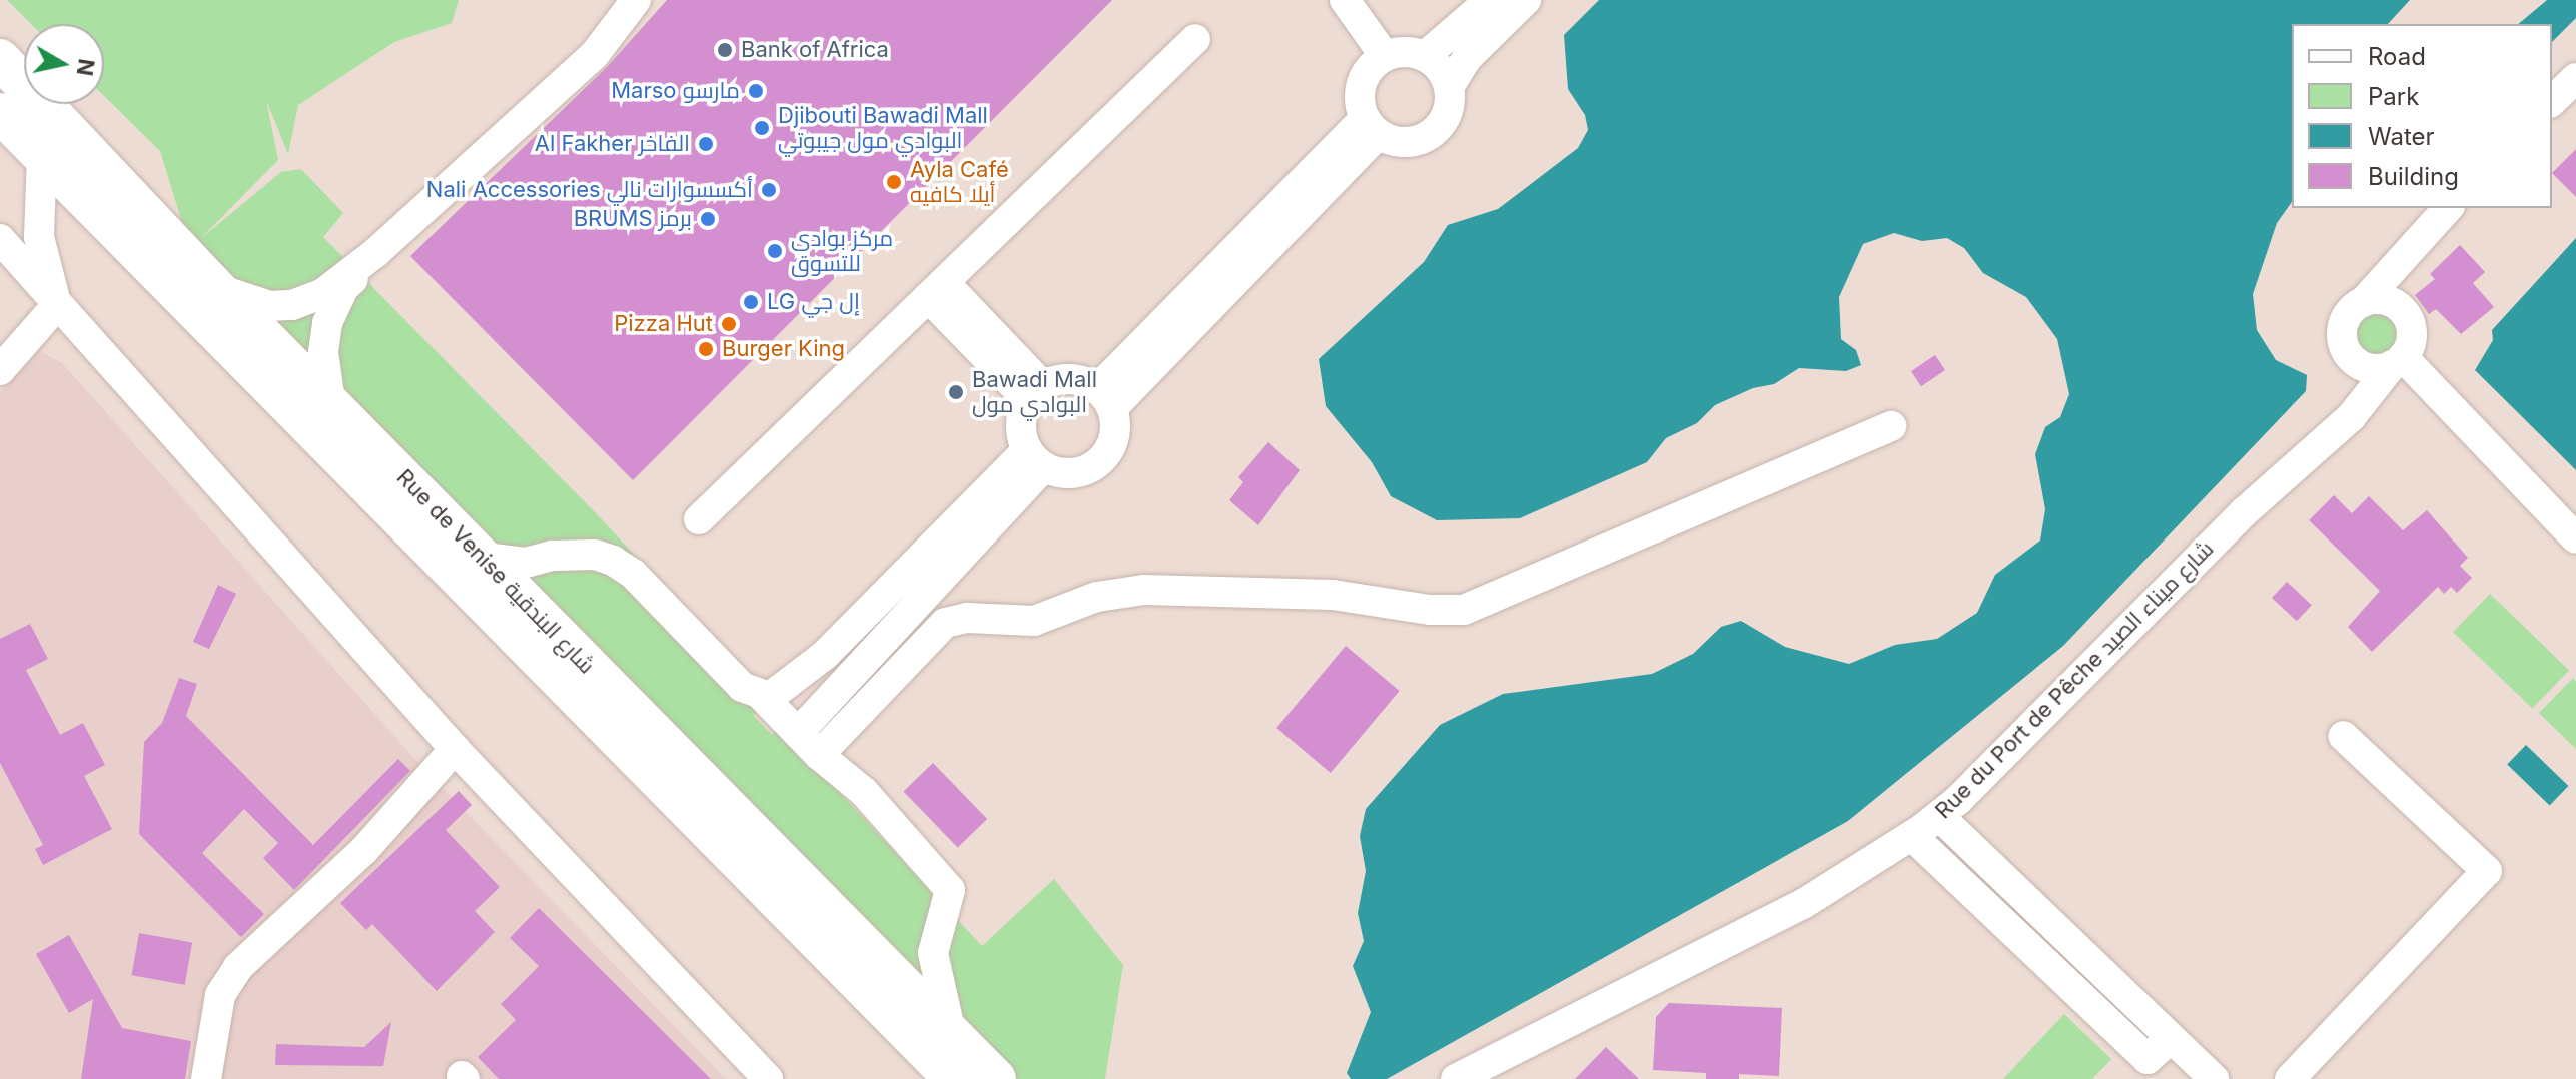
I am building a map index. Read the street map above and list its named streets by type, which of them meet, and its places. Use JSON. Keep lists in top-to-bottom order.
{
  "streets": {
    "main road": ["Rue de Venise شارع البندقية"],
    "street": ["Rue du Port de Pêche شارع ميناء الصيد"]
  },
  "places": [
    "Bank of Africa",
    "Marso مارسو",
    "Djibouti Bawadi Mall البوادي مول جيبوتي",
    "Al Fakher الفاخر",
    "Ayla Café أيلا كافيه",
    "Nali Accessories أكسسوارات نالي",
    "BRUMS برمز",
    "مركز بوادي للتسوق",
    "LG إل جي",
    "Pizza Hut",
    "Burger King",
    "Bawadi Mall البوادي مول"
  ],
  "legend": [
    "Road",
    "Park",
    "Water",
    "Building"
  ],
  "north": "right"
}
